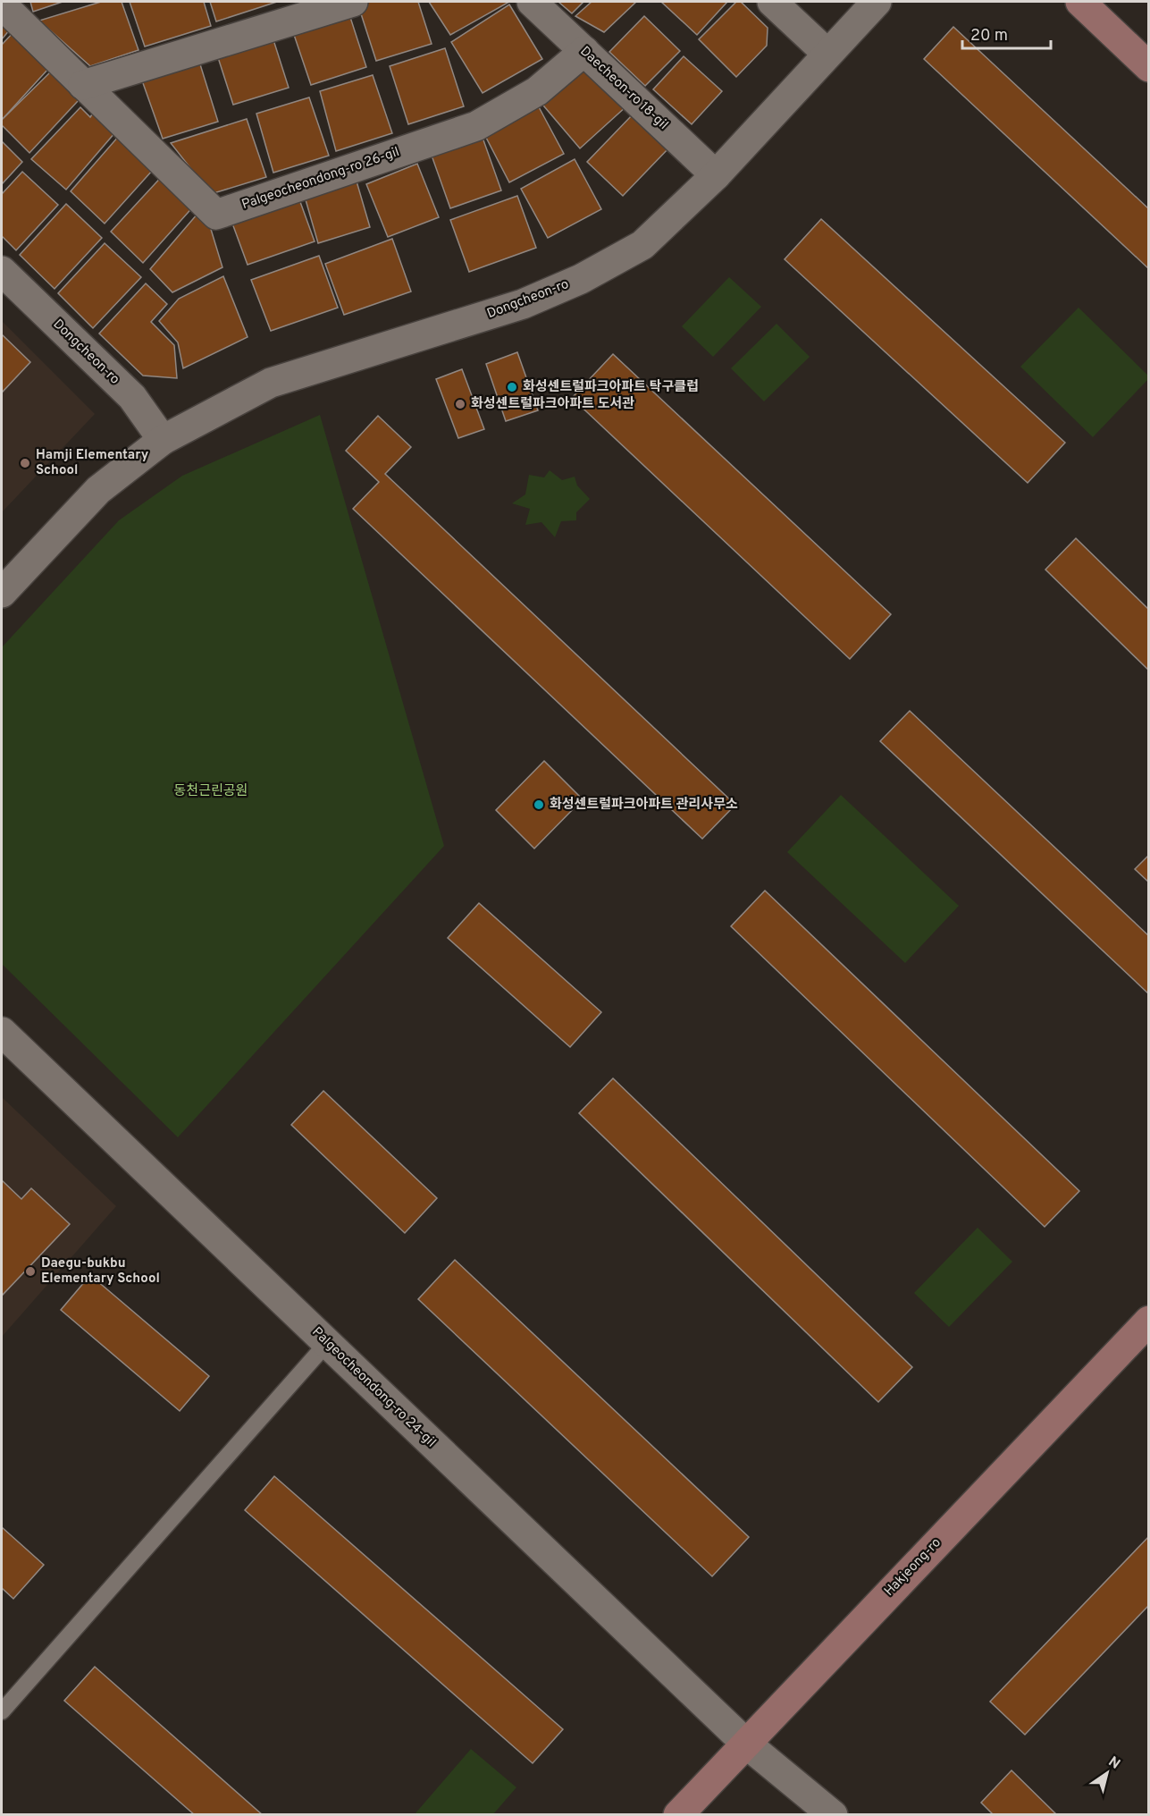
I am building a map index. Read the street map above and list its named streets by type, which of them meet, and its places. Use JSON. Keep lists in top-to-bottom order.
{
  "streets": {
    "main road": ["Hakjeong-ro"],
    "street": [
      "Daecheon-ro 18-gil",
      "Palgeocheondong-ro 26-gil",
      "Dongcheon-ro",
      "Palgeocheondong-ro 24-gil"
    ]
  },
  "crossings": [
    ["Daecheon-ro 18-gil", "Palgeocheondong-ro 26-gil"],
    ["Daecheon-ro 18-gil", "Dongcheon-ro"],
    ["Palgeocheondong-ro 24-gil", "Hakjeong-ro"]
  ],
  "parks": ["동천근린공원"],
  "places": [
    "화성센트럴파크아파트 탁구클럽",
    "화성센트럴파크아파트 도서관",
    "Hamji Elementary School",
    "화성센트럴파크아파트 관리사무소",
    "Daegu-bukbu Elementary School"
  ],
  "scale_bar": "20 m",
  "north": "top right"
}
